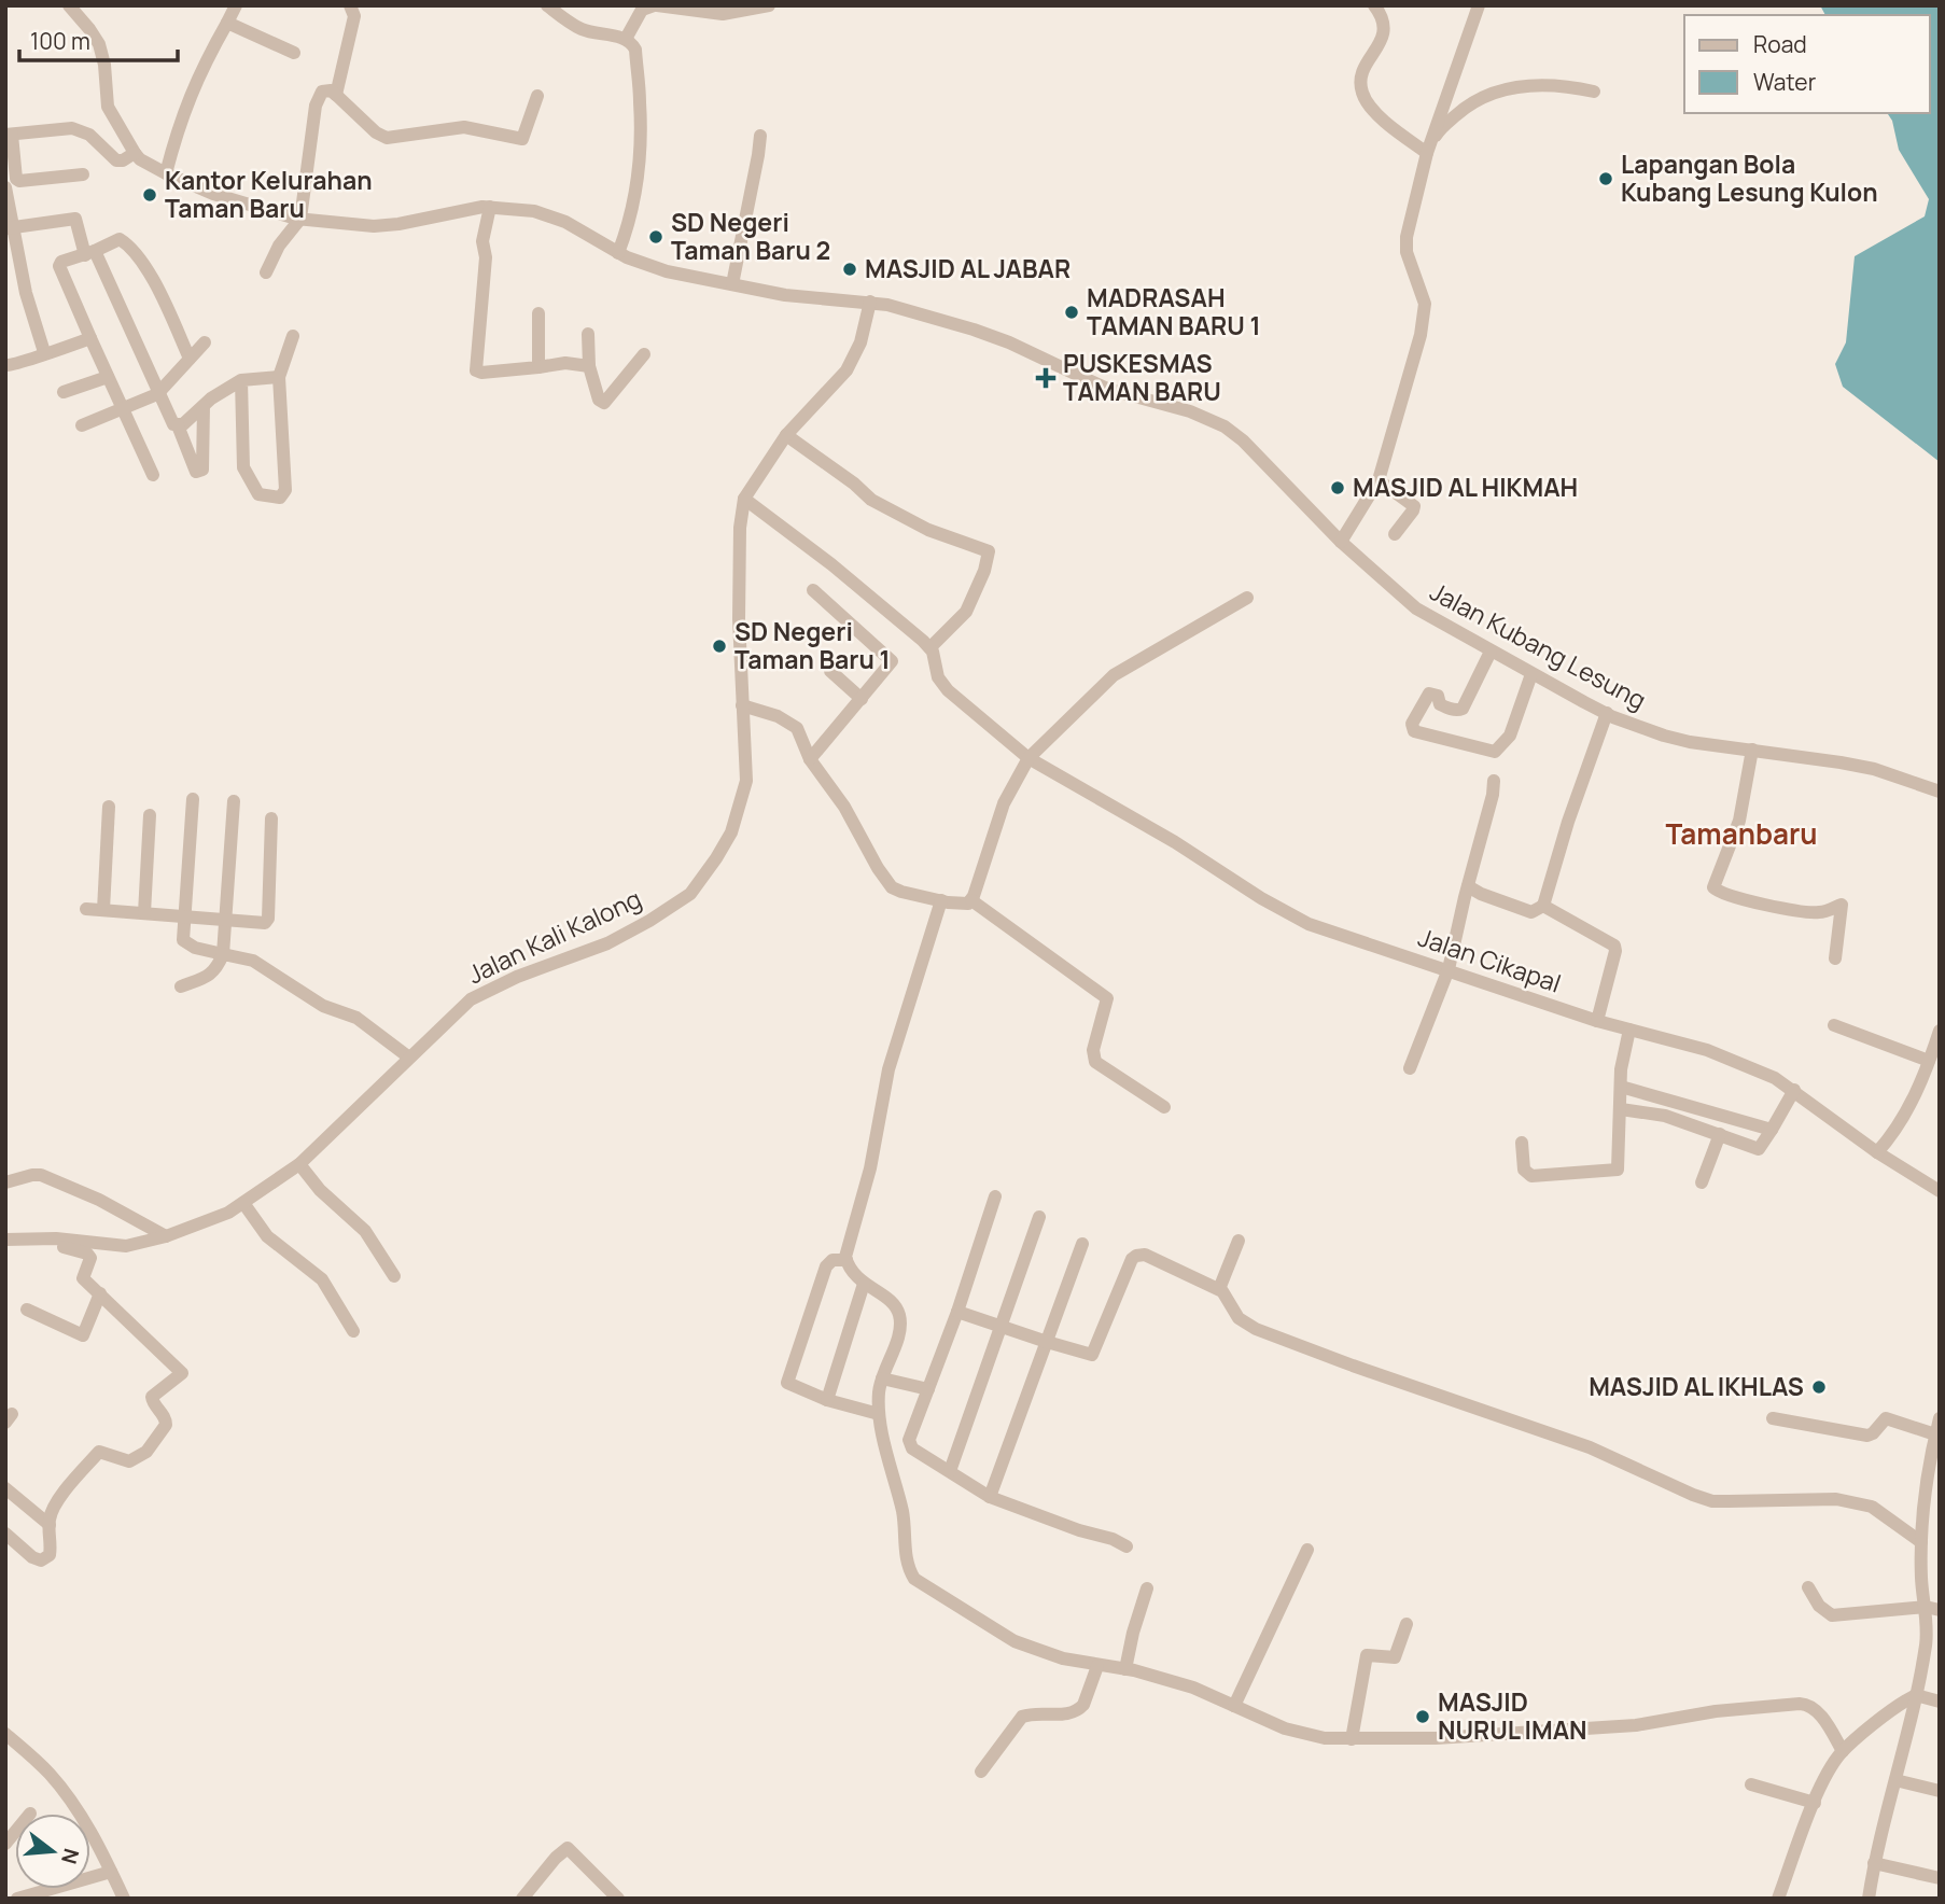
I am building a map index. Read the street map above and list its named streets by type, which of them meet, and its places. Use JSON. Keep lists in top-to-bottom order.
{
  "streets": {
    "street": ["Jalan Kubang Lesung", "Jalan Kali Kalong", "Jalan Cikapal"]
  },
  "crossings": [
    ["Jalan Kubang Lesung", "Jalan Kali Kalong"]
  ],
  "districts": ["Tamanbaru"],
  "places": {
    "other": [
      "Lapangan Bola Kubang Lesung Kulon",
      "Kantor Kelurahan Taman Baru",
      "SD Negeri Taman Baru 2",
      "MASJID AL JABAR",
      "MADRASAH TAMAN BARU 1",
      "MASJID AL HIKMAH",
      "SD Negeri Taman Baru 1",
      "MASJID AL IKHLAS",
      "MASJID NURUL IMAN"
    ],
    "health": ["PUSKESMAS TAMAN BARU"]
  },
  "legend": ["Road", "Water"],
  "scale_bar": "100 m",
  "north": "right"
}
